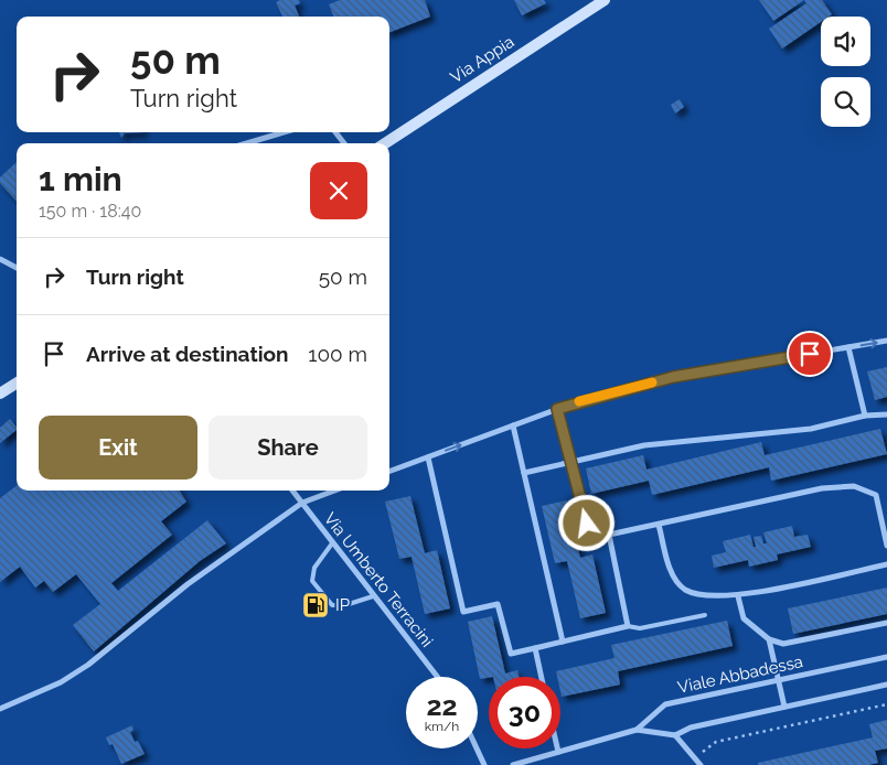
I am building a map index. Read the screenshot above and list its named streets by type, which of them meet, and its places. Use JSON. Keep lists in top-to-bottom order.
{
  "streets": {
    "main road": ["Via Appia"],
    "street": ["Via Umberto Terracini", "Viale Abbadessa"]
  },
  "places": {
    "fuel station": ["IP"]
  },
  "page": {
    "turn": ["50 m", "Turn right"],
    "heading": ["1 min", "150 m · 18:40"],
    "list": [
      {
        "name": "Turn right",
        "value": "50 m"
      },
      {
        "name": "Arrive at destination",
        "value": "100 m"
      }
    ],
    "buttons": ["Exit", "Share"],
    "speed": "22 km/h",
    "limit": "30"
  }
}
